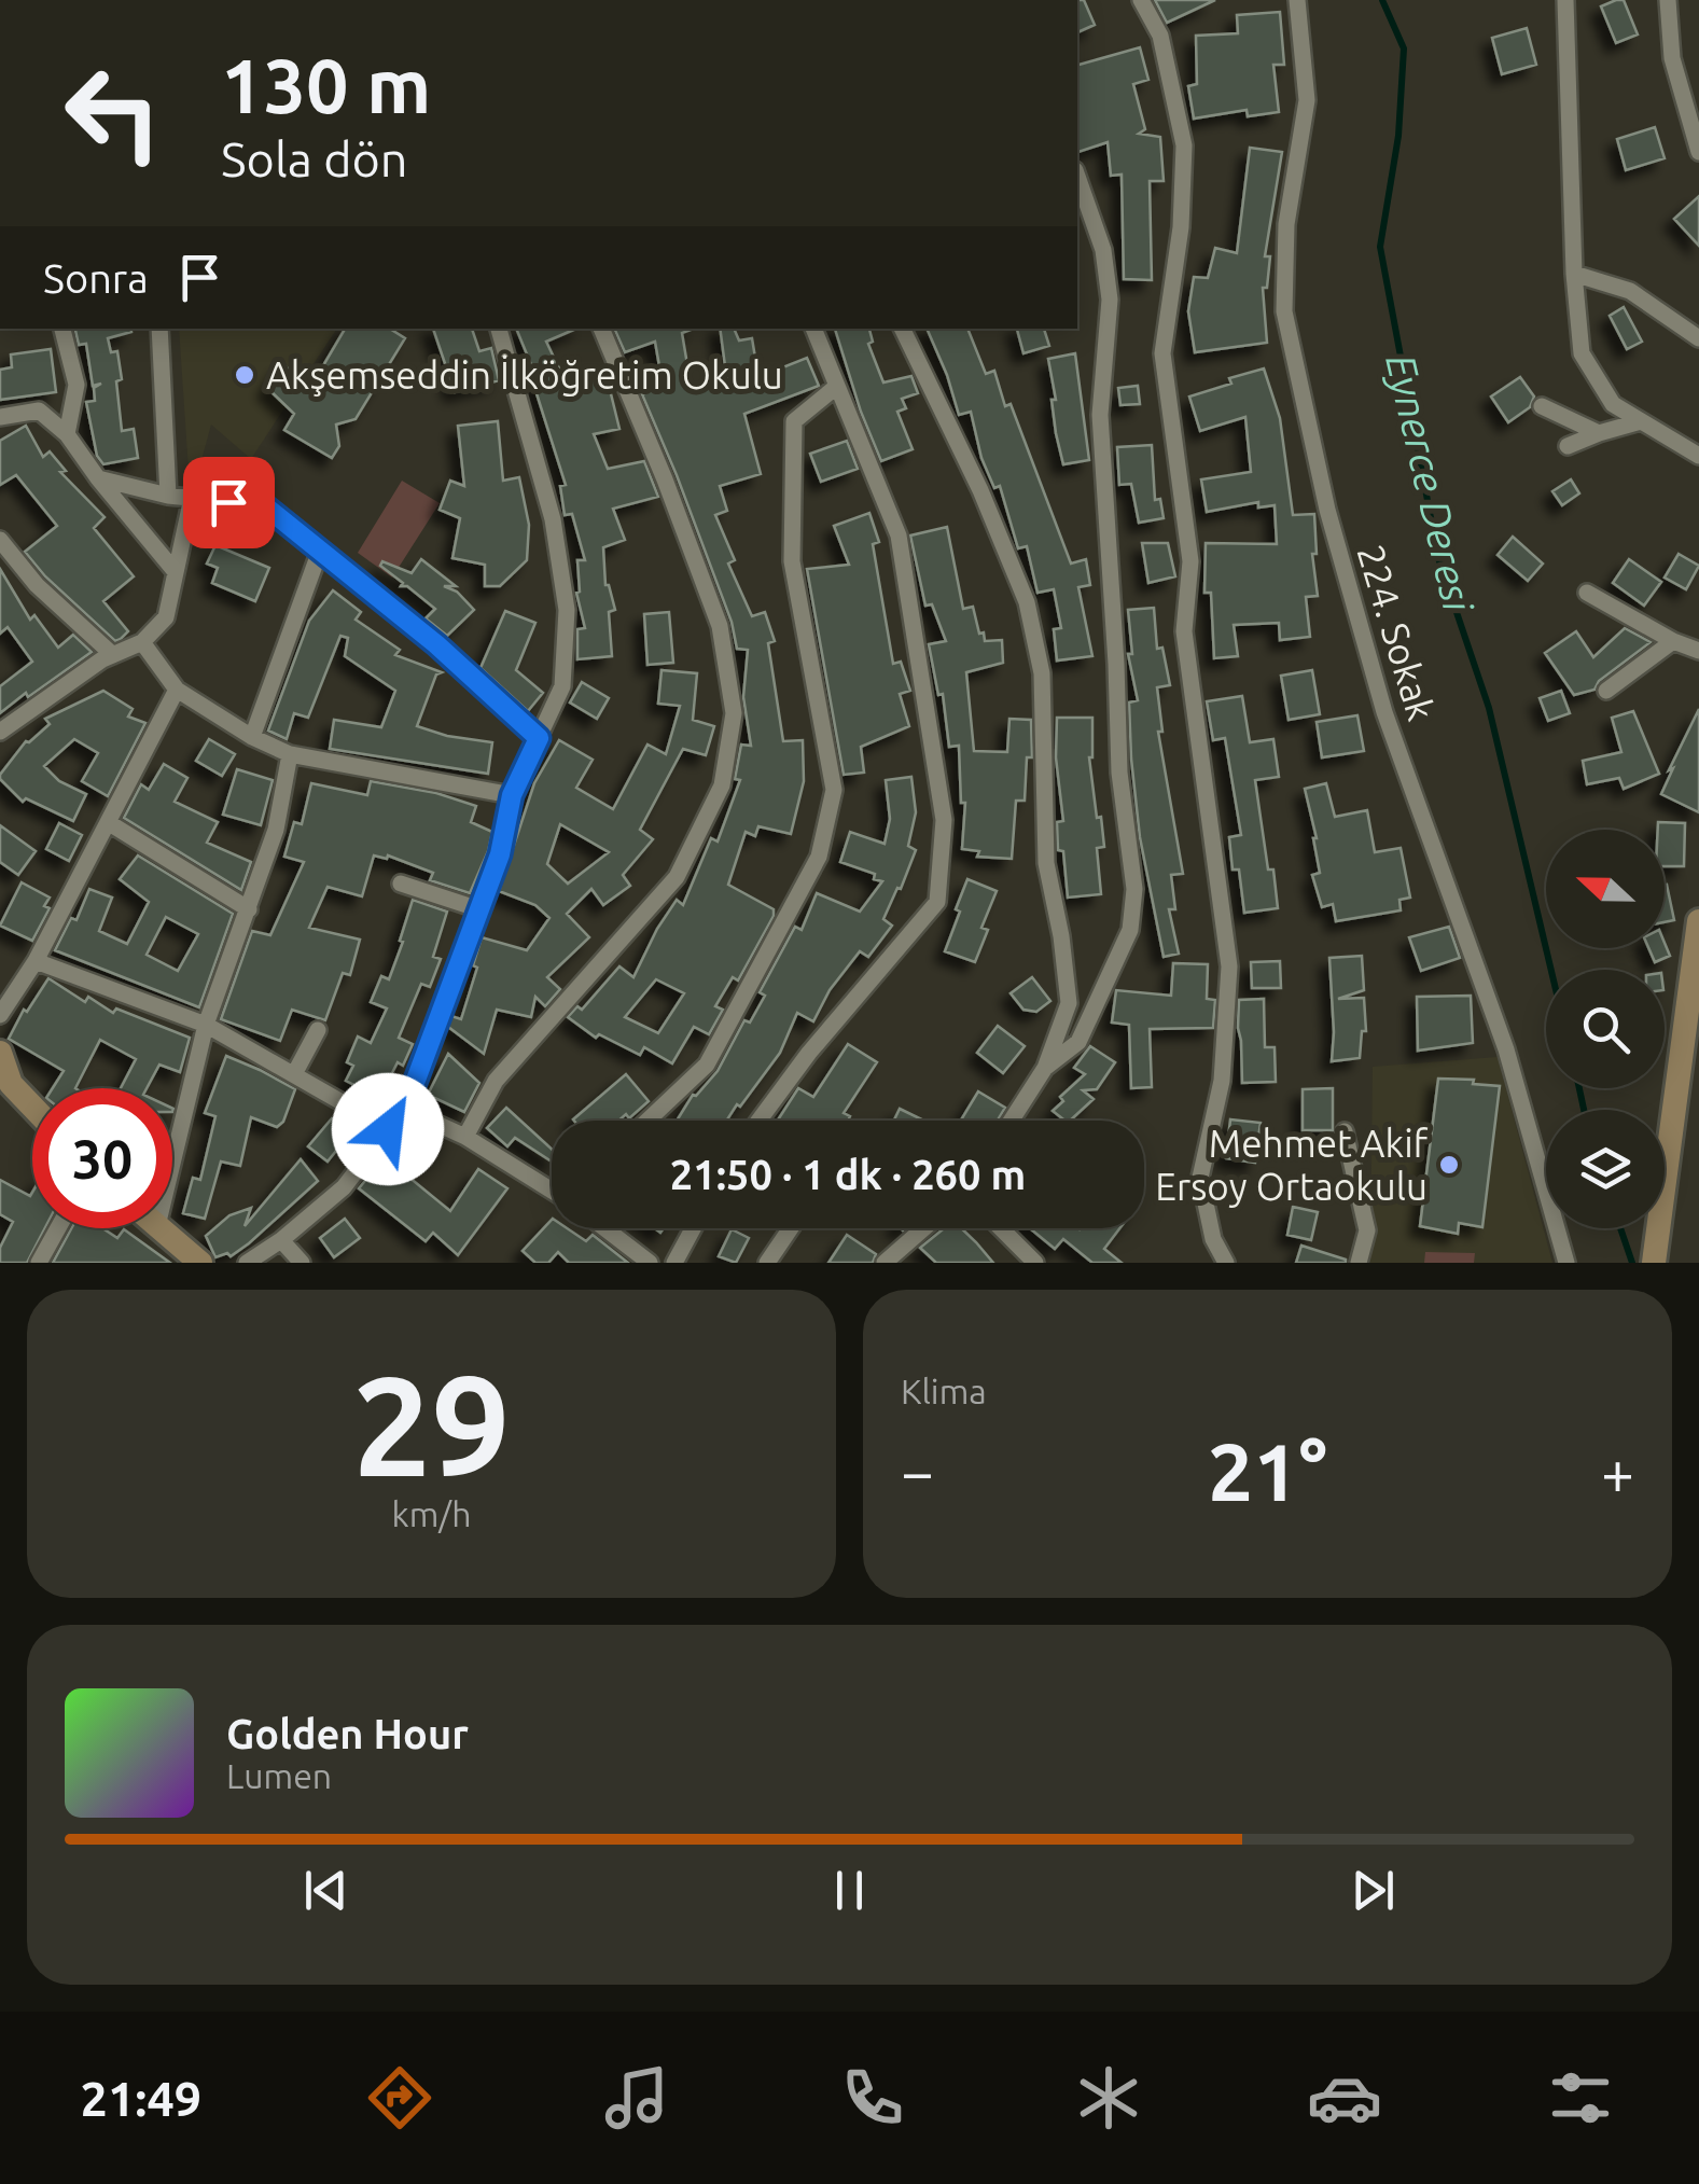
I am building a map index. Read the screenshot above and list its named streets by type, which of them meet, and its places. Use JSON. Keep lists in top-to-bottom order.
{
  "streets": {
    "street": ["224. Sokak"]
  },
  "water": ["Eynerce Deresi"],
  "places": ["Akşemseddin İlköğretim Okulu", "Mehmet Akif Ersoy Ortaokulu"],
  "north": "left",
  "page": {
    "turn": ["130 m", "Sola dön"],
    "then": "Sonra",
    "limit": "30",
    "trip": "21:50 · 1 dk · 260 m",
    "tile": [
      ["29", "km/h"],
      "Klima"
    ],
    "heat": ["−", "21°", "+"],
    "song": ["Golden Hour", "Lumen"],
    "tabs": "21:49"
  }
}
